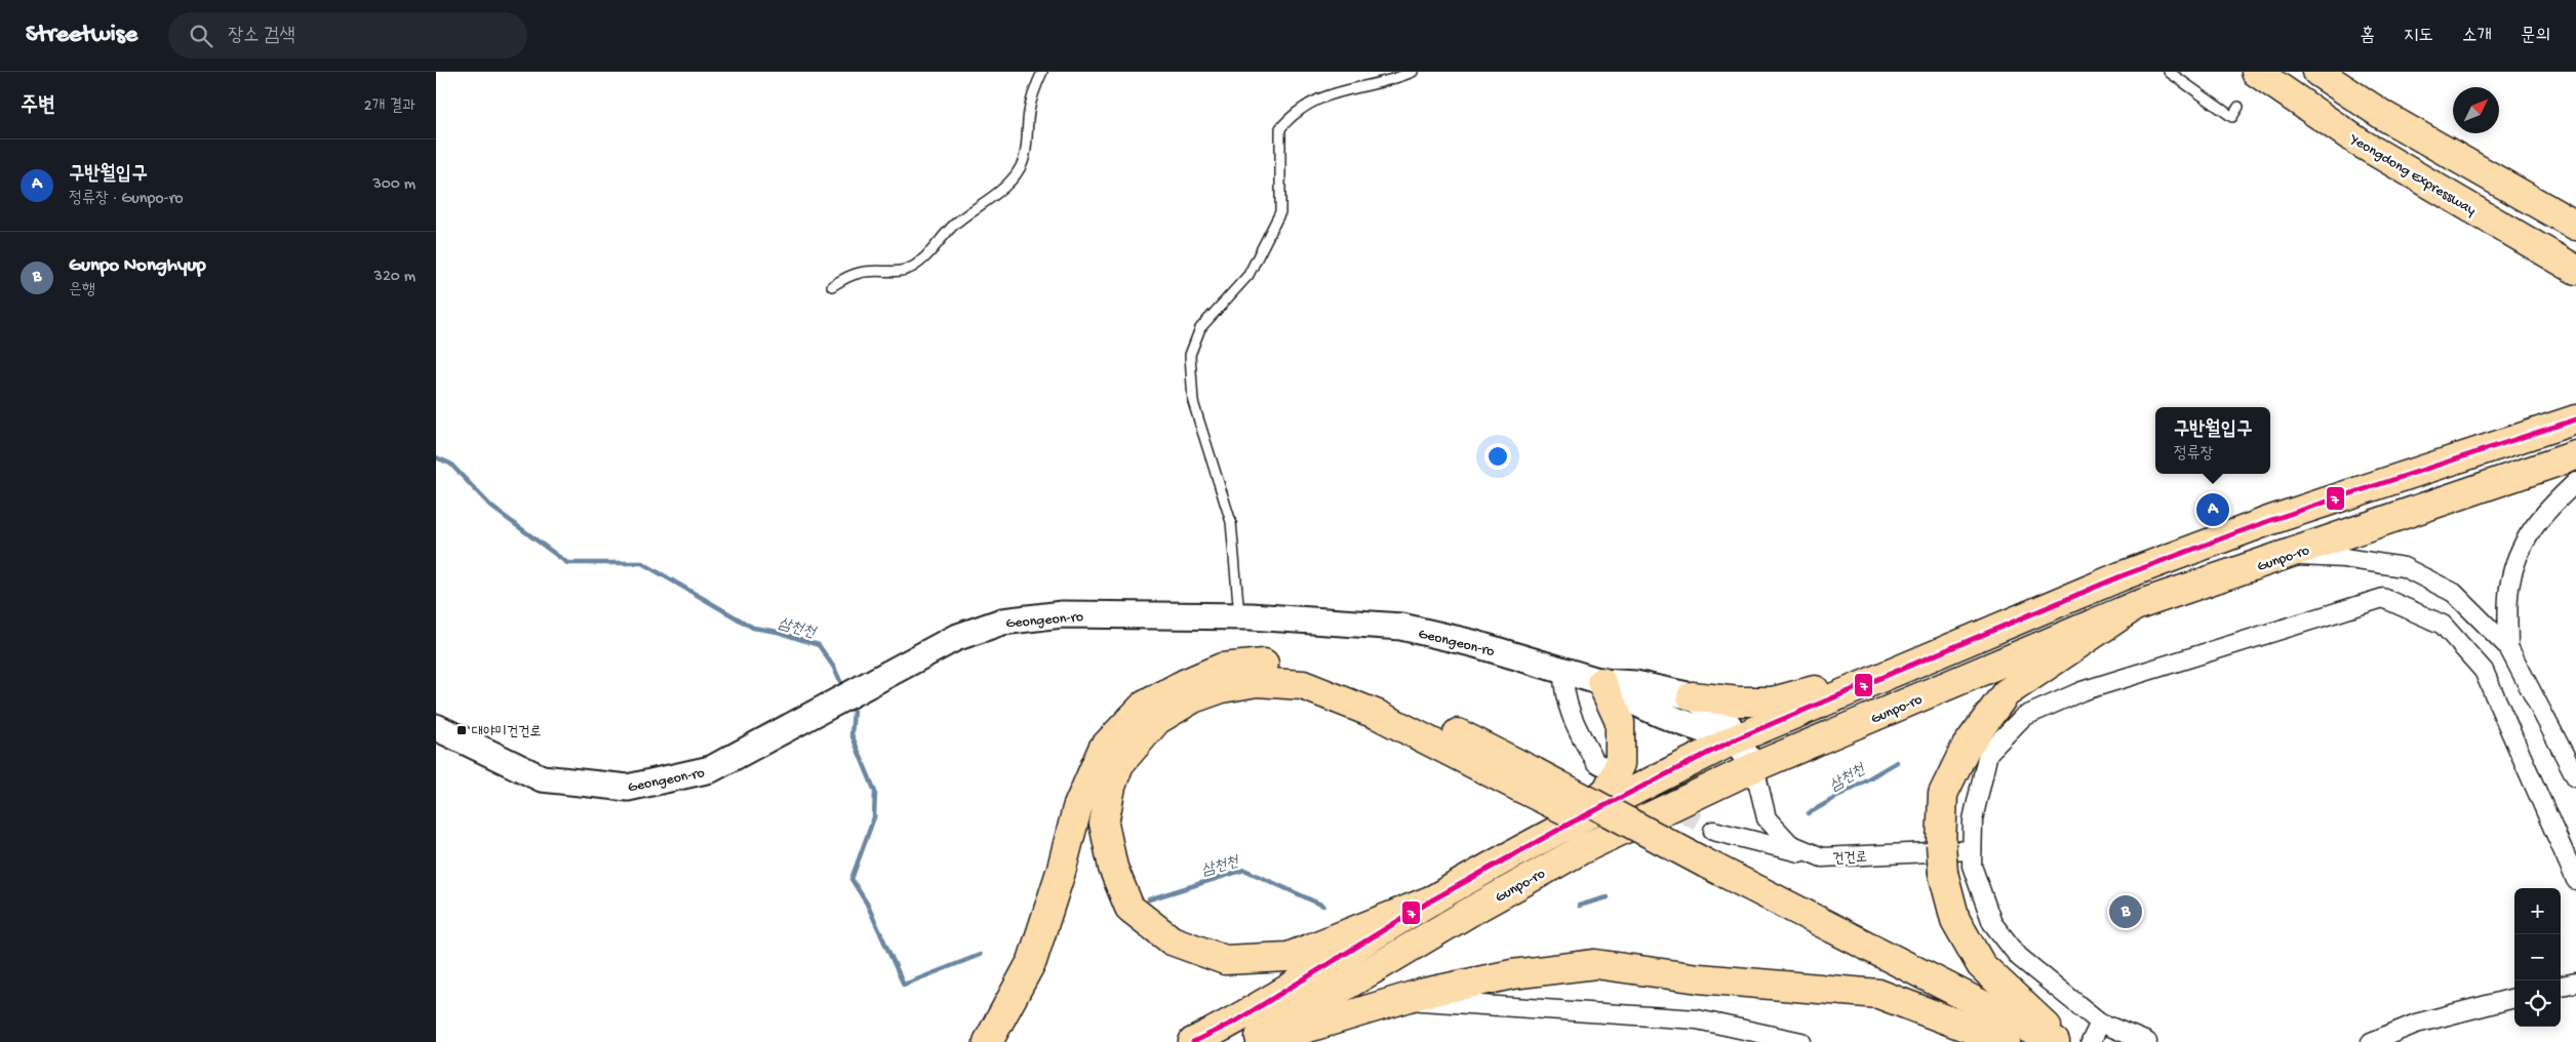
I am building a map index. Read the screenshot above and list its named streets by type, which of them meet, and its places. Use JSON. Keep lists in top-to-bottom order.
{
  "streets": {
    "main road": [
      "Yeongdong Expressway",
      "Gunpo-ro",
      "Geongeon-ro",
      "건건로"
    ]
  },
  "crossings": [
    ["Gunpo-ro", "Geongeon-ro"],
    ["Gunpo-ro", "건건로"],
    ["Geongeon-ro", "건건로"]
  ],
  "water": ["삼천천"],
  "places": {
    "transit": ["대야미건건로"]
  },
  "lines": ["transit line 7"],
  "north": "top right",
  "page": {
    "header": "Streetwise",
    "search": "장소 검색",
    "nav": [
      "홈",
      "지도",
      "소개",
      "문의"
    ],
    "heading": ["주변", "2개 결과"],
    "list": [
      {
        "mark": "A",
        "name": "구반월입구",
        "note": "정류장 · Gunpo-ro",
        "value": "300 m"
      },
      {
        "mark": "B",
        "name": "Gunpo Nonghyup",
        "note": "은행",
        "value": "320 m"
      }
    ],
    "popup": ["구반월입구", "정류장"],
    "pins": ["A", "B"],
    "map_buttons": ["+", "−"]
  }
}
